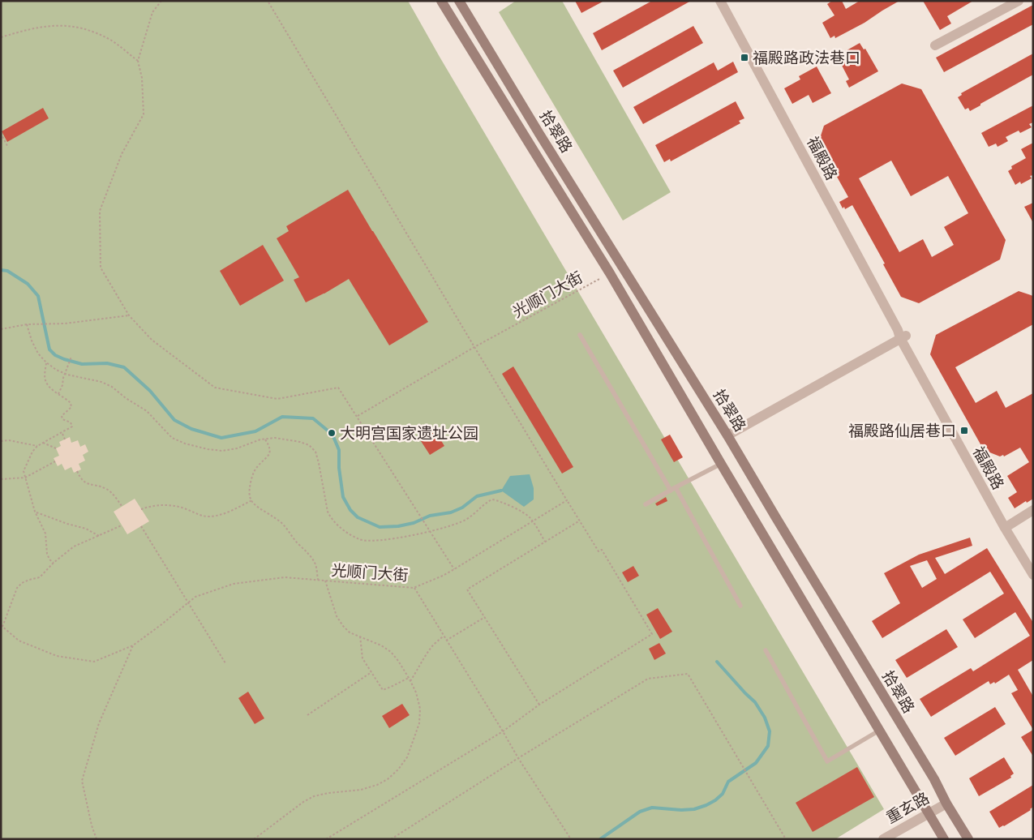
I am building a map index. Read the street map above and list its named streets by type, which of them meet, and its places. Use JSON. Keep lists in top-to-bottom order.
{
  "streets": {
    "main road": ["拾翠路"],
    "street": ["福殿路", "重玄路"],
    "path": ["光顺门大街"]
  },
  "crossings": [
    ["拾翠路", "光顺门大街"],
    ["拾翠路", "重玄路"]
  ],
  "places": {
    "transit": ["福殿路政法巷口", "福殿路仙居巷口"],
    "other": ["大明宫国家遗址公园"]
  }
}
